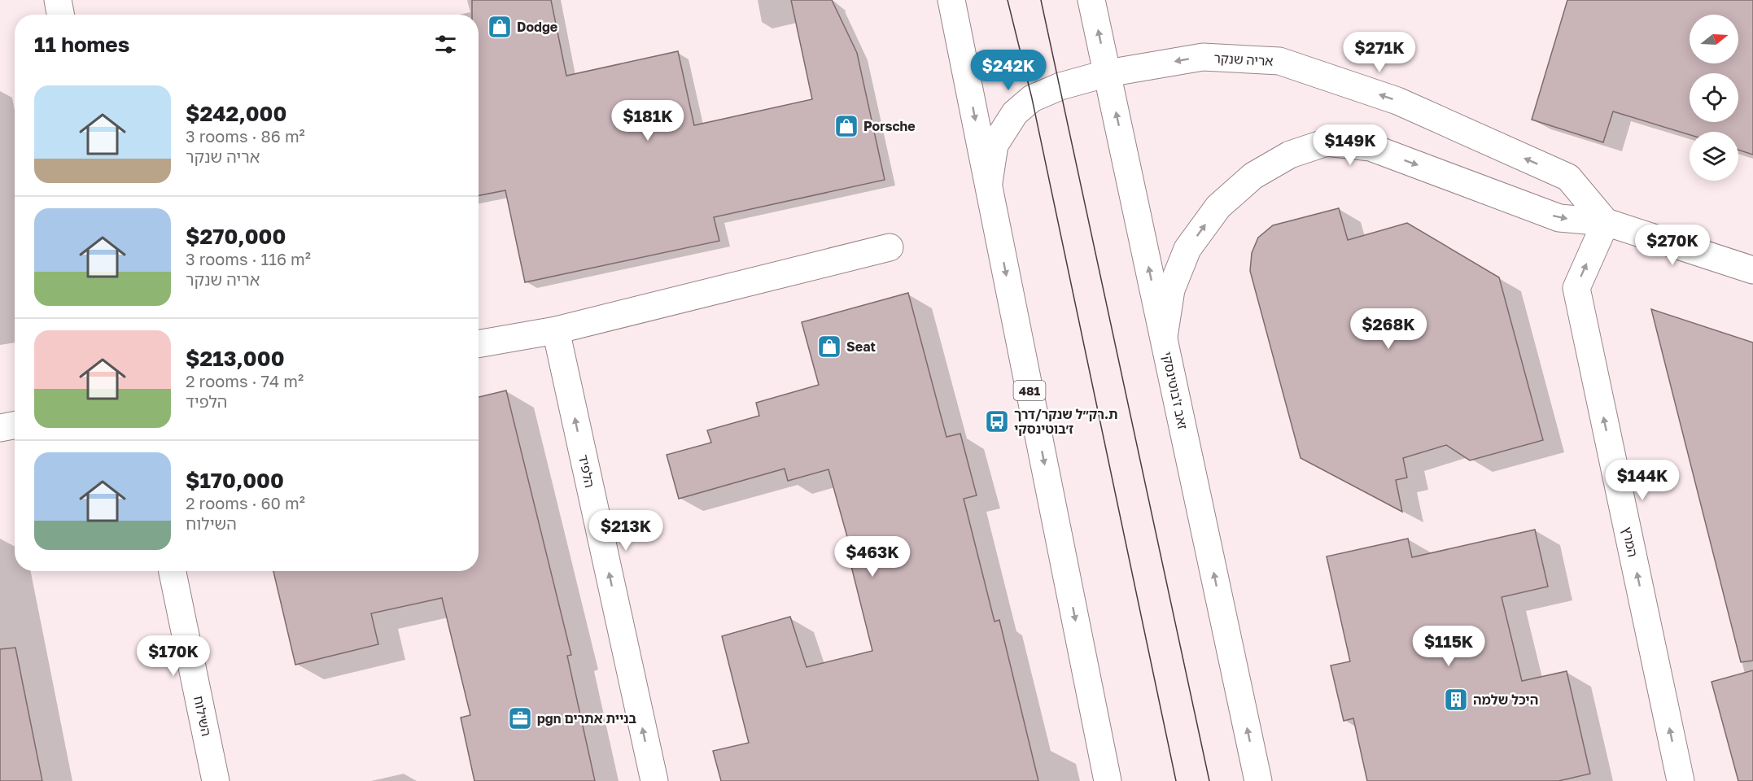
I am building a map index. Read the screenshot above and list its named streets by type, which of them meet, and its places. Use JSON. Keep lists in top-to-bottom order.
{
  "streets": {
    "street": [
      "אריה שנקר",
      "481",
      "זאב ז'בוטינסקי",
      "הלפיד",
      "המרץ",
      "השילוח"
    ]
  },
  "crossings": [
    ["אריה שנקר", "481"],
    ["אריה שנקר", "זאב ז'בוטינסקי"],
    ["אריה שנקר", "המרץ"]
  ],
  "one_way": ["אריה שנקר", "הלפיד", "המרץ"],
  "places": {
    "shop": ["Dodge", "Porsche", "Seat"],
    "bus stop": ["ת.רק״ל שנקר/דרך ז׳בוטינסקי"],
    "building": ["היכל שלמה"],
    "office": ["pgn בניית אתרים"]
  },
  "north": "right",
  "page": {
    "heading": "11 homes",
    "price": [
      "$271K",
      "$242K",
      "$181K",
      "$149K",
      "$270K",
      "$268K",
      "$144K",
      "$213K",
      "$463K",
      "$115K",
      "$170K"
    ],
    "list": [
      {
        "name": "$242,000",
        "note": "3 rooms · 86 m² · אריה שנקר"
      },
      {
        "name": "$270,000",
        "note": "3 rooms · 116 m² · אריה שנקר"
      },
      {
        "name": "$213,000",
        "note": "2 rooms · 74 m² · הלפיד"
      },
      {
        "name": "$170,000",
        "note": "2 rooms · 60 m² · השילוח"
      }
    ]
  }
}
